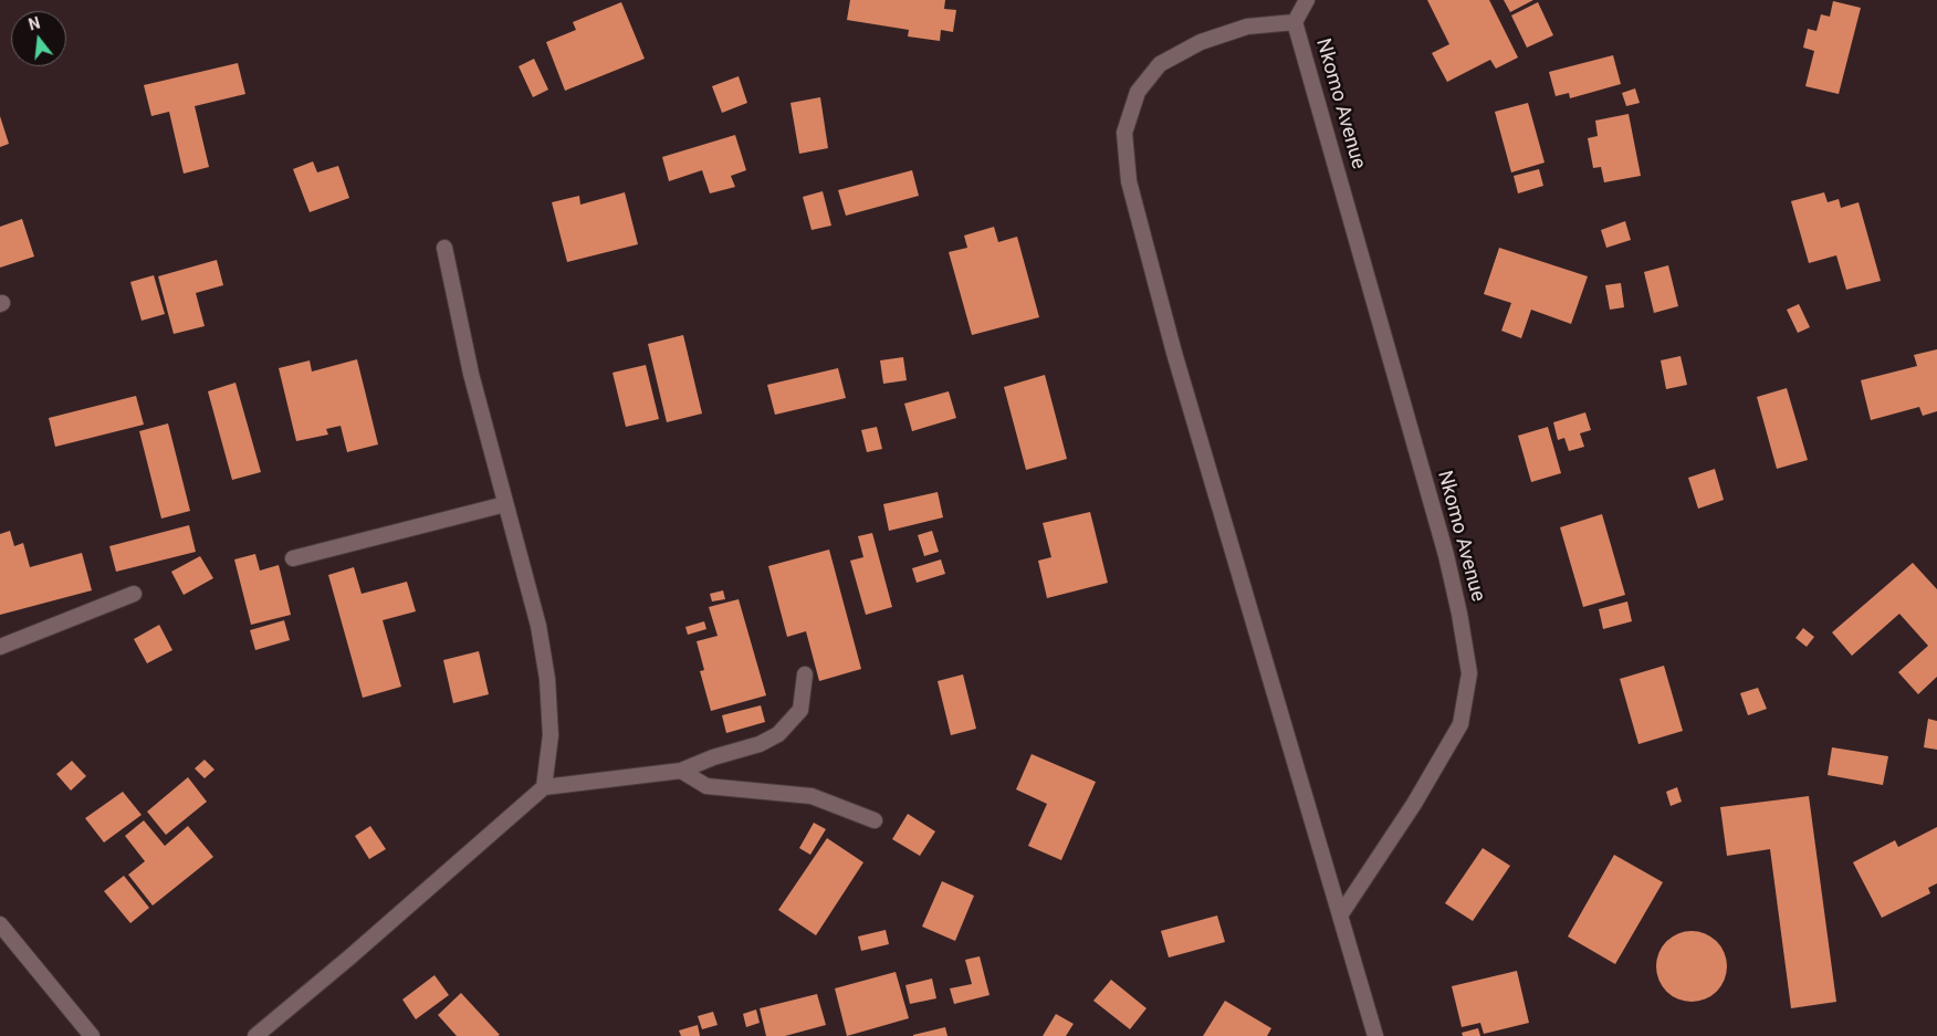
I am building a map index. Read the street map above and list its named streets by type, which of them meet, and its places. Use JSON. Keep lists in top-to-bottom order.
{
  "streets": {
    "street": ["Nkomo Avenue"]
  },
  "north": "top"
}
